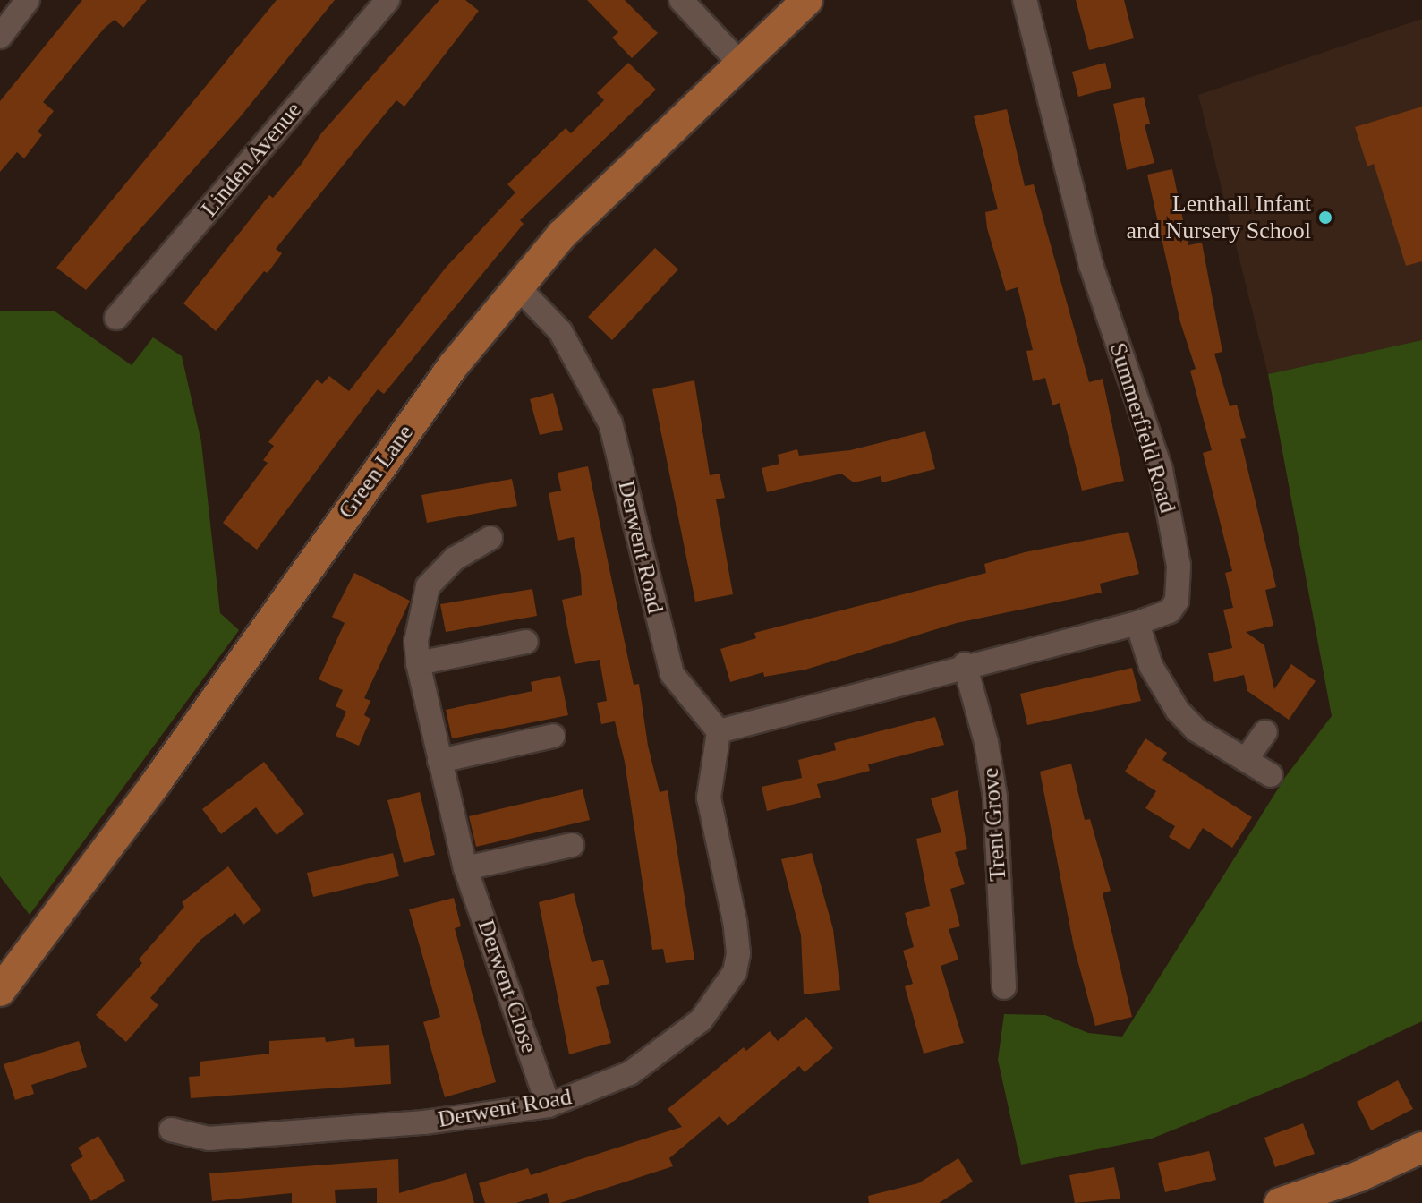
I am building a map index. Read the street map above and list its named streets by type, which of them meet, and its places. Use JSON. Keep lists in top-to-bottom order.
{
  "streets": {
    "main road": ["Green Lane"],
    "street": [
      "Linden Avenue",
      "Summerfield Road",
      "Derwent Road",
      "Trent Grove",
      "Derwent Close"
    ]
  },
  "crossings": [
    ["Summerfield Road", "Derwent Road"],
    ["Summerfield Road", "Trent Grove"],
    ["Green Lane", "Derwent Road"],
    ["Derwent Road", "Derwent Close"]
  ],
  "places": ["Lenthall Infant and Nursery School"]
}
